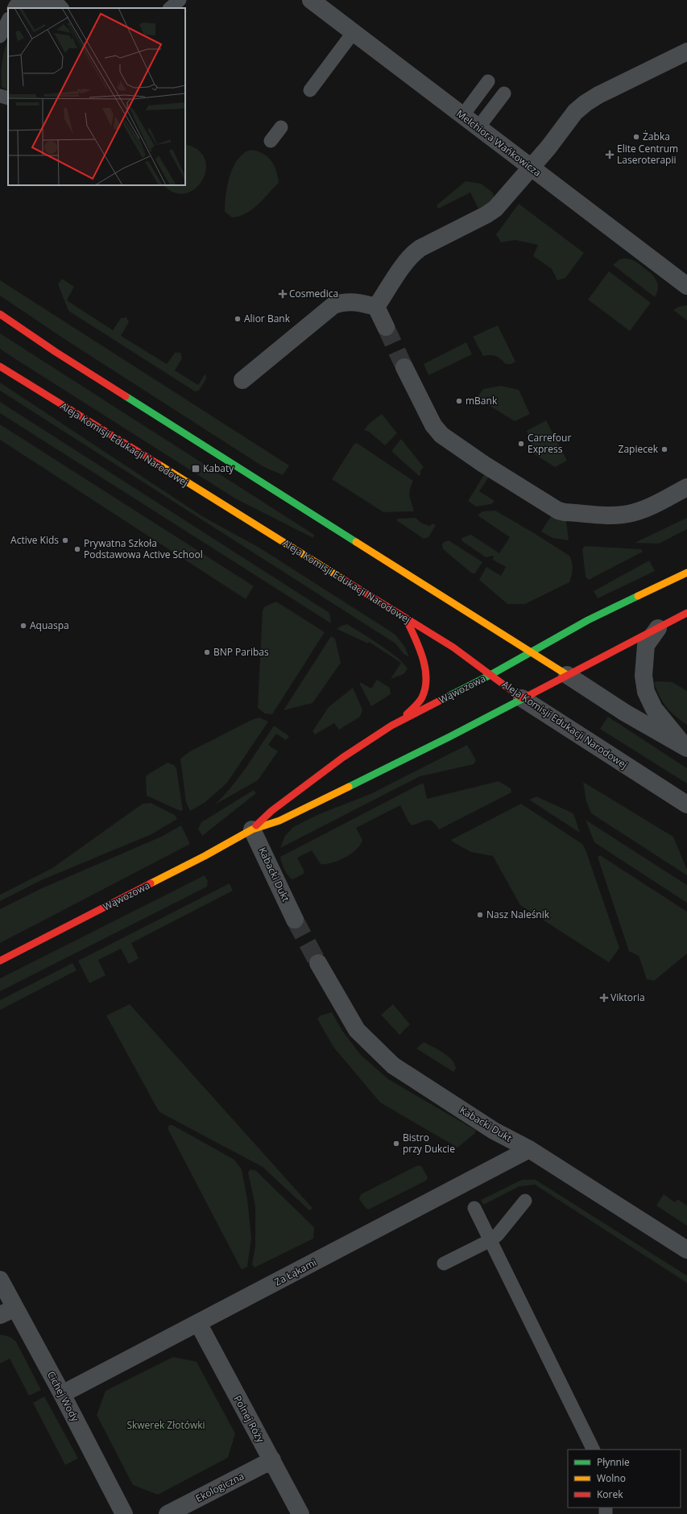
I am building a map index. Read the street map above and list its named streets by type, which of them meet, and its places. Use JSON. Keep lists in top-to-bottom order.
{
  "streets": {
    "street": [
      "Melchiora Wańkowicza",
      "Aleja Komisji Edukacji Narodowej",
      "Wąwozowa",
      "Kabacki Dukt",
      "Za Łąkami",
      "Cichej Wody",
      "Polnej Róży",
      "Ekologiczna"
    ]
  },
  "crossings": [
    ["Aleja Komisji Edukacji Narodowej", "Wąwozowa"],
    ["Wąwozowa", "Kabacki Dukt"],
    ["Kabacki Dukt", "Za Łąkami"],
    ["Za Łąkami", "Cichej Wody"],
    ["Za Łąkami", "Polnej Róży"],
    ["Polnej Róży", "Ekologiczna"]
  ],
  "parks": ["Skwerek Złotówki"],
  "places": {
    "other": [
      "Żabka",
      "Alior Bank",
      "mBank",
      "Carrefour Express",
      "Zapiecek",
      "Active Kids",
      "Prywatna Szkoła Podstawowa Active School",
      "Aquaspa",
      "BNP Paribas",
      "Nasz Naleśnik",
      "Bistro przy Dukcie"
    ],
    "health": ["Elite Centrum Laseroterapii", "Cosmedica", "Viktoria"],
    "transit": ["Kabaty"]
  },
  "legend": ["Płynnie", "Wolno", "Korek"]
}
